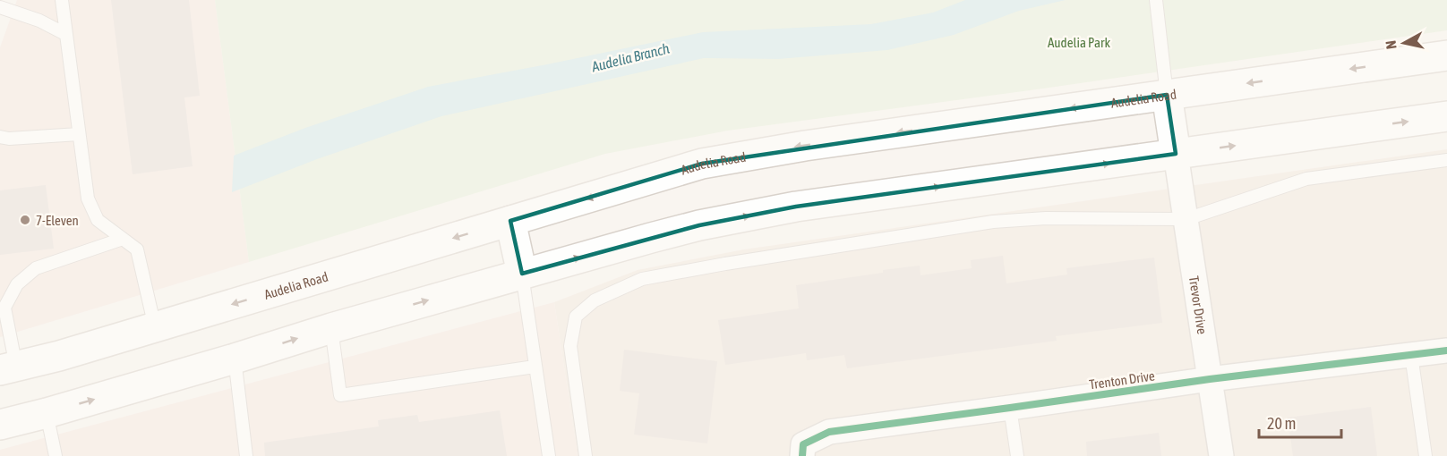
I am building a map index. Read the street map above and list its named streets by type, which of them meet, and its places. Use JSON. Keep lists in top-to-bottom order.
{
  "streets": {
    "main road": ["Audelia Road"],
    "street": ["Trevor Drive", "Trenton Drive"]
  },
  "crossings": [
    ["Trevor Drive", "Trenton Drive"]
  ],
  "water": ["Audelia Branch"],
  "parks": ["Audelia Park"],
  "places": ["7-Eleven"],
  "scale_bar": "20 m",
  "north": "left"
}
